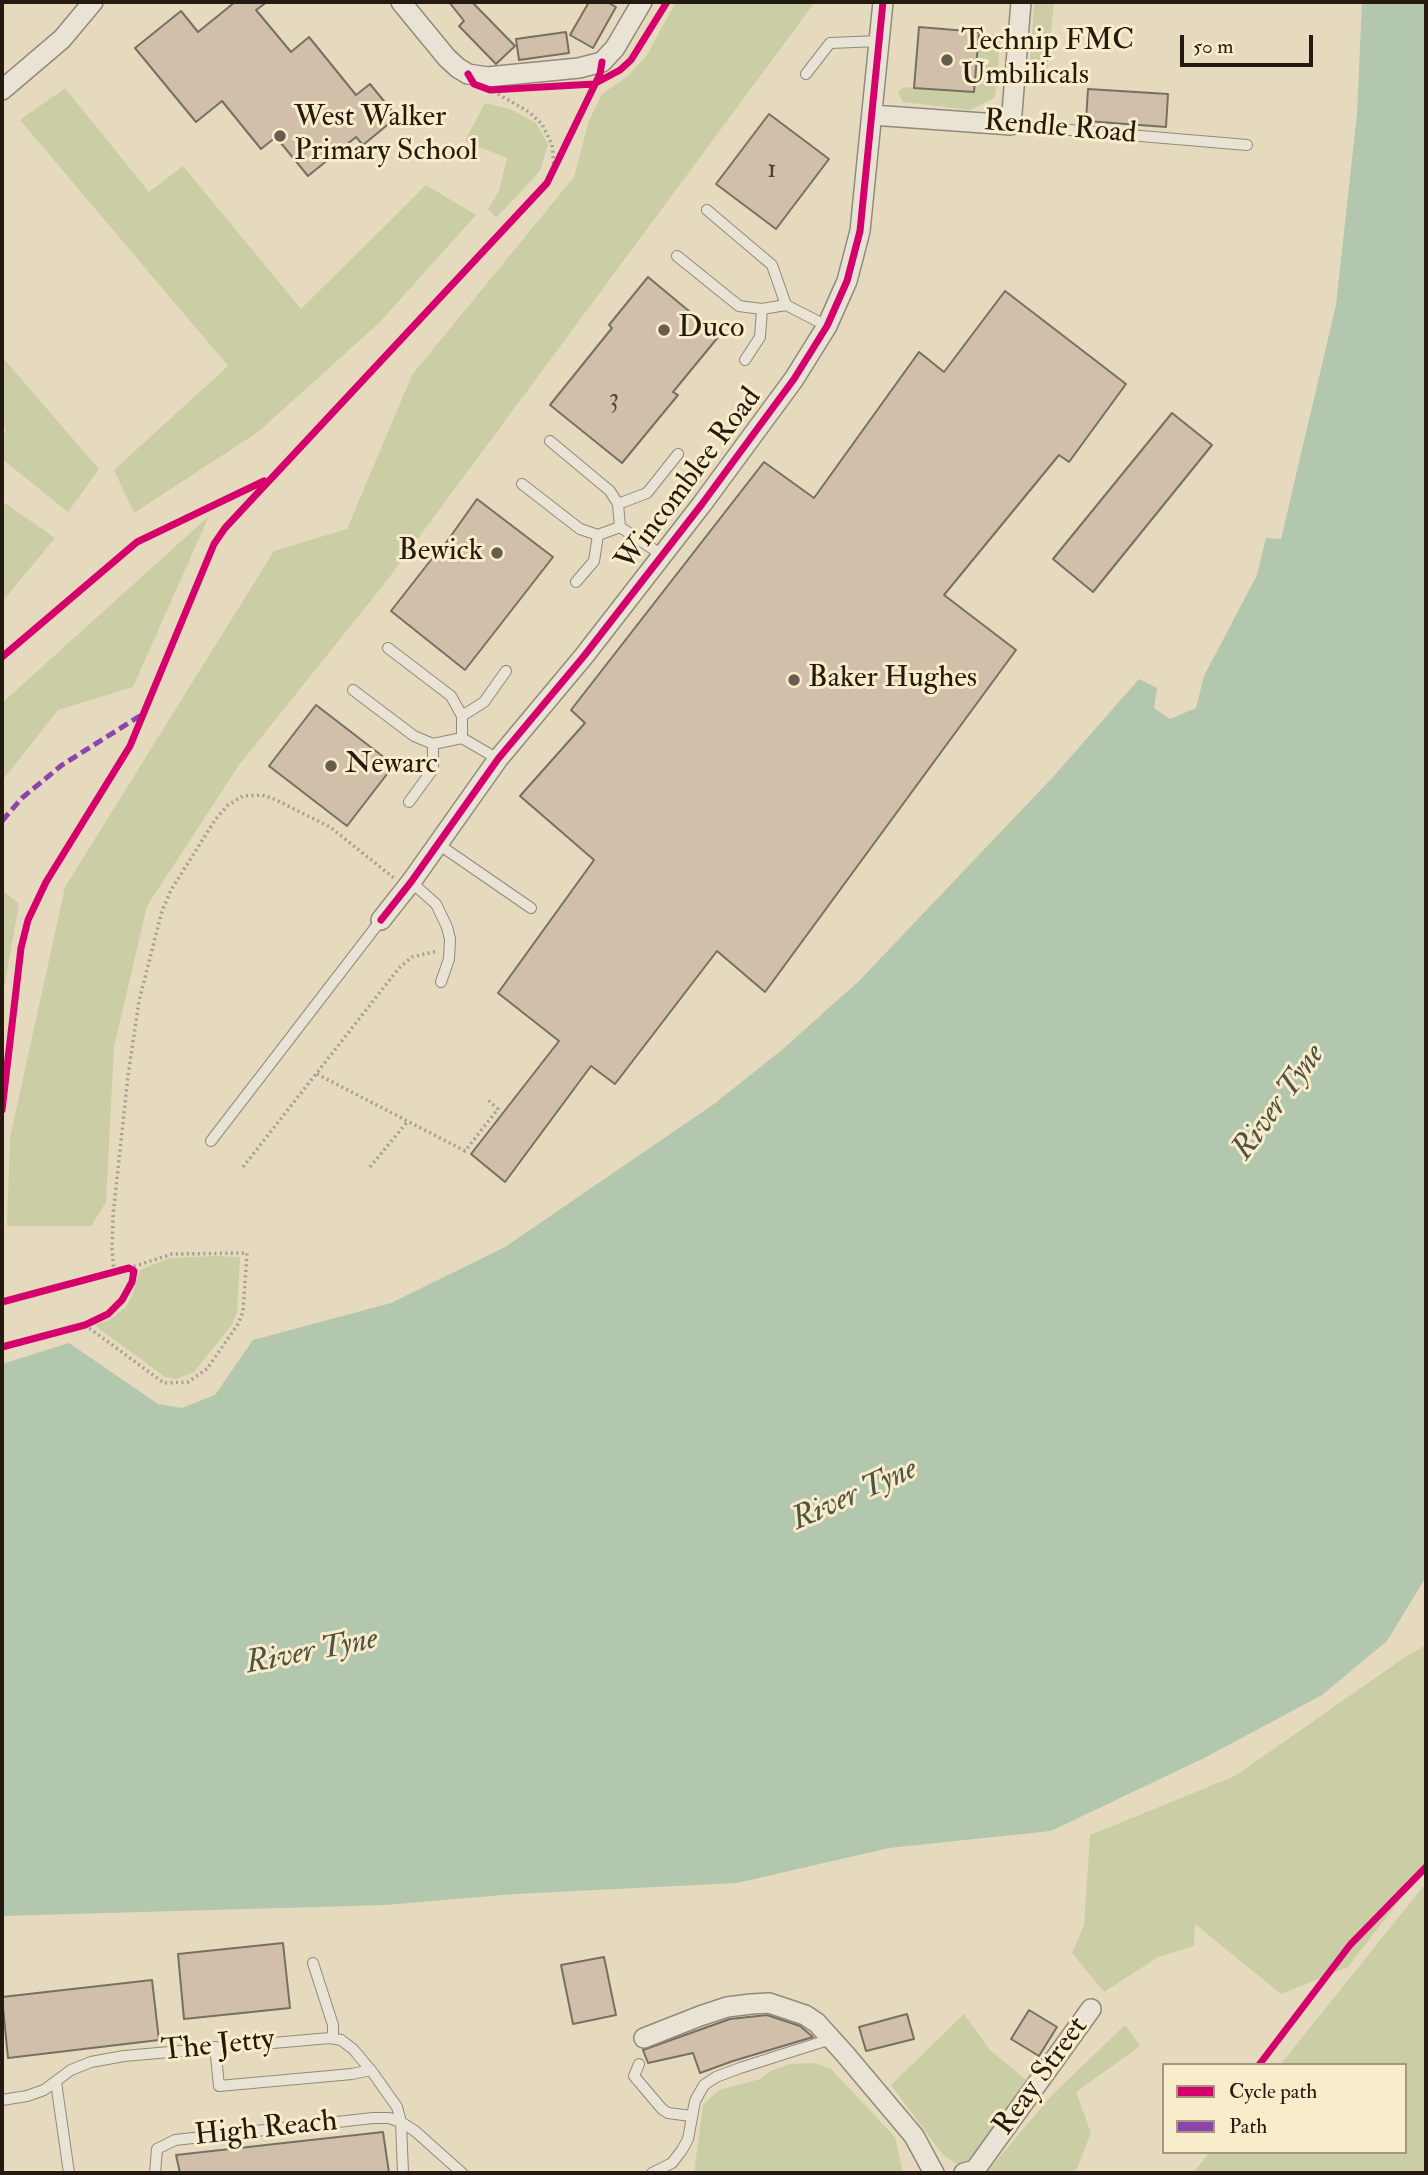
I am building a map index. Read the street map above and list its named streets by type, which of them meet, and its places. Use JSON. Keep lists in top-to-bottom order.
{
  "streets": {
    "street": ["Rendle Road", "Wincomblee Road", "Reay Street"],
    "lane": ["The Jetty", "High Reach"]
  },
  "crossings": [
    ["Rendle Road", "Wincomblee Road"]
  ],
  "water": ["River Tyne"],
  "places": [
    "Technip FMC Umbilicals",
    "West Walker Primary School",
    "Duco",
    "Bewick",
    "Baker Hughes",
    "Newarc"
  ],
  "house_numbers": ["1", "3"],
  "legend": ["Cycle path", "Path"],
  "scale_bar": "50 m"
}
